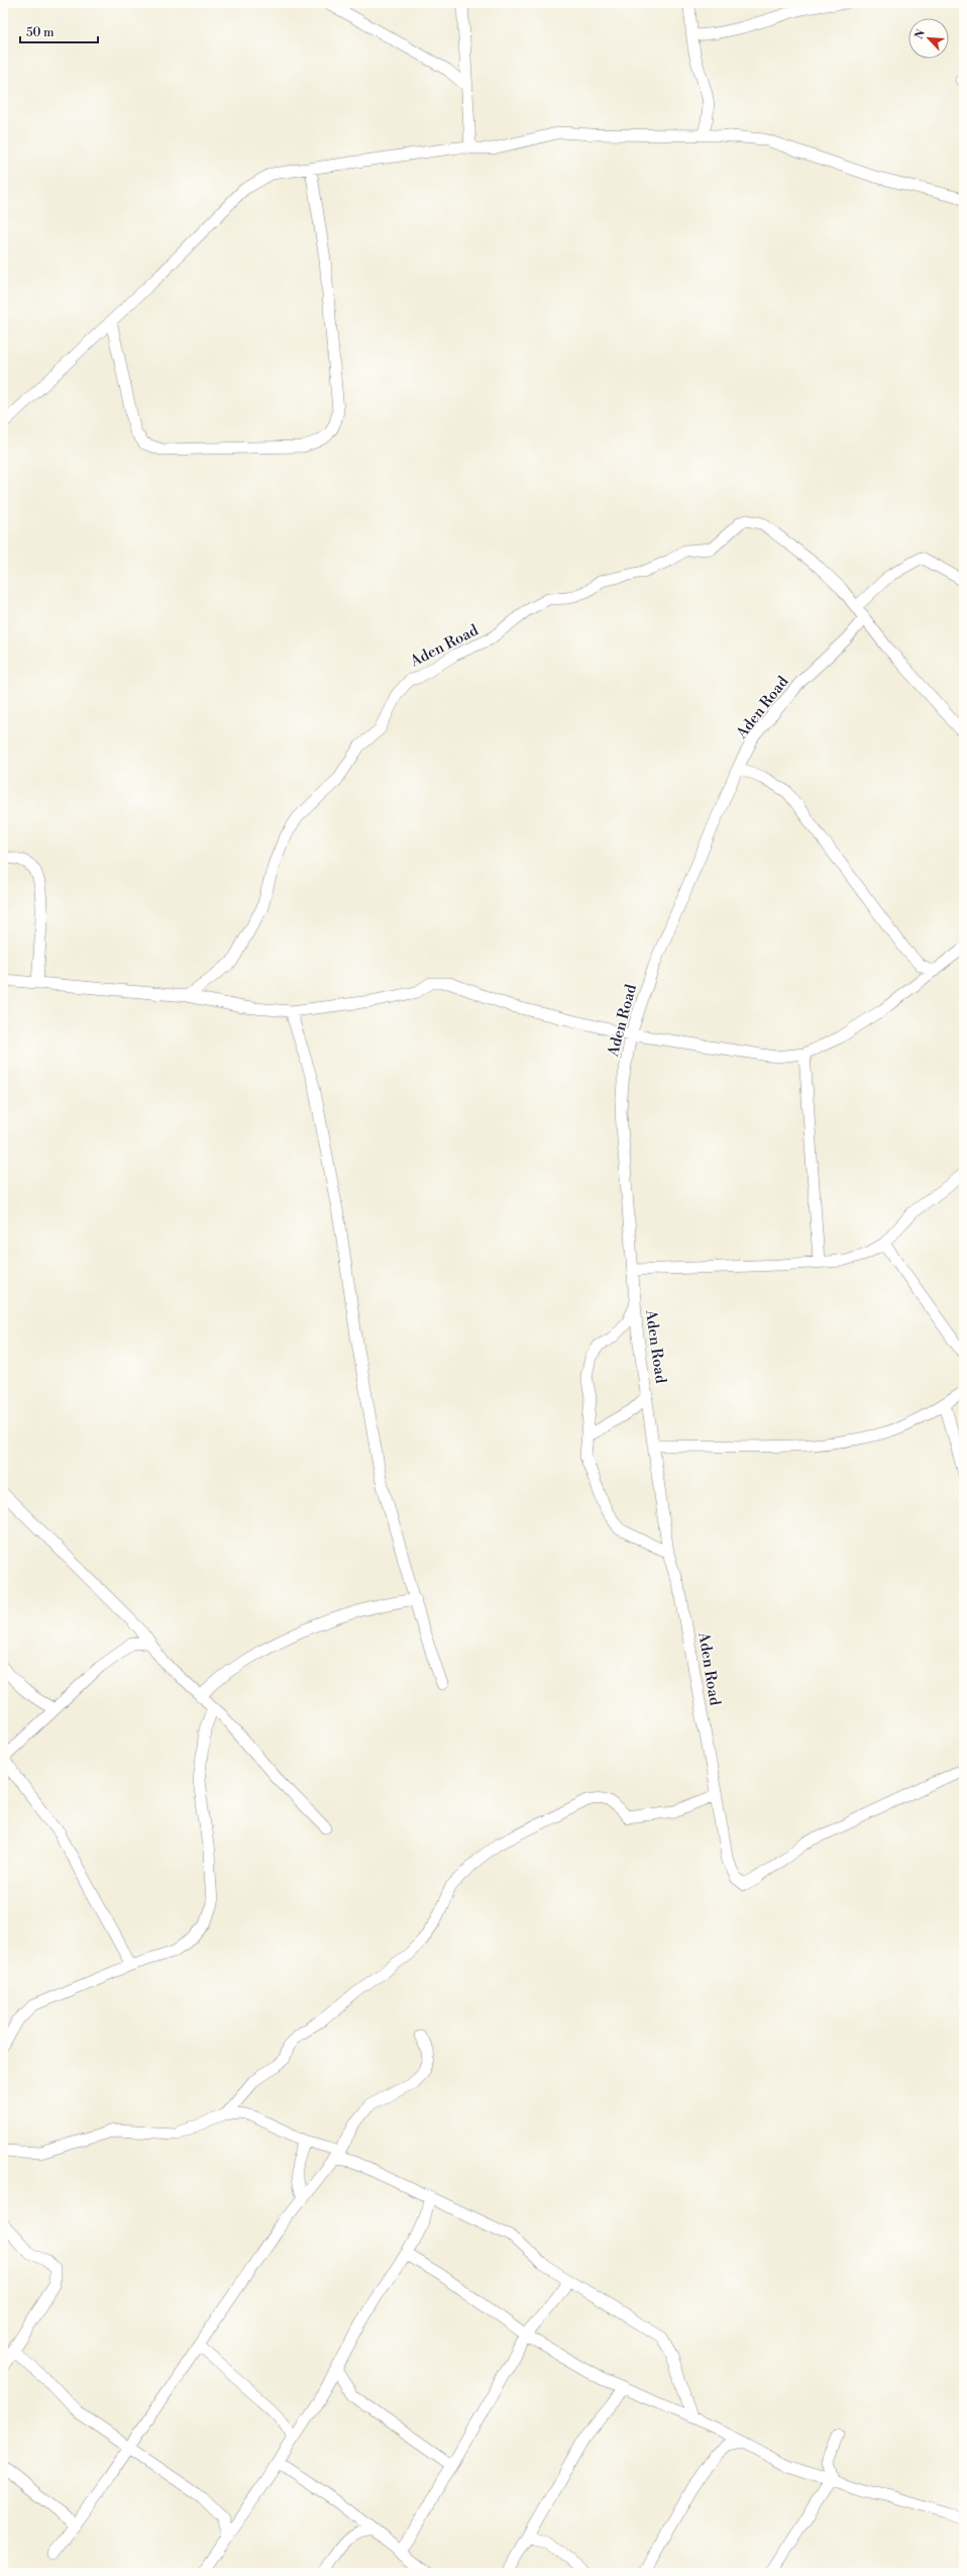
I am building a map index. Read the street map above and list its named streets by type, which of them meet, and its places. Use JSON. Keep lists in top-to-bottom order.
{
  "streets": {
    "street": ["Aden Road"]
  },
  "scale_bar": "50 m",
  "north": "top left"
}
